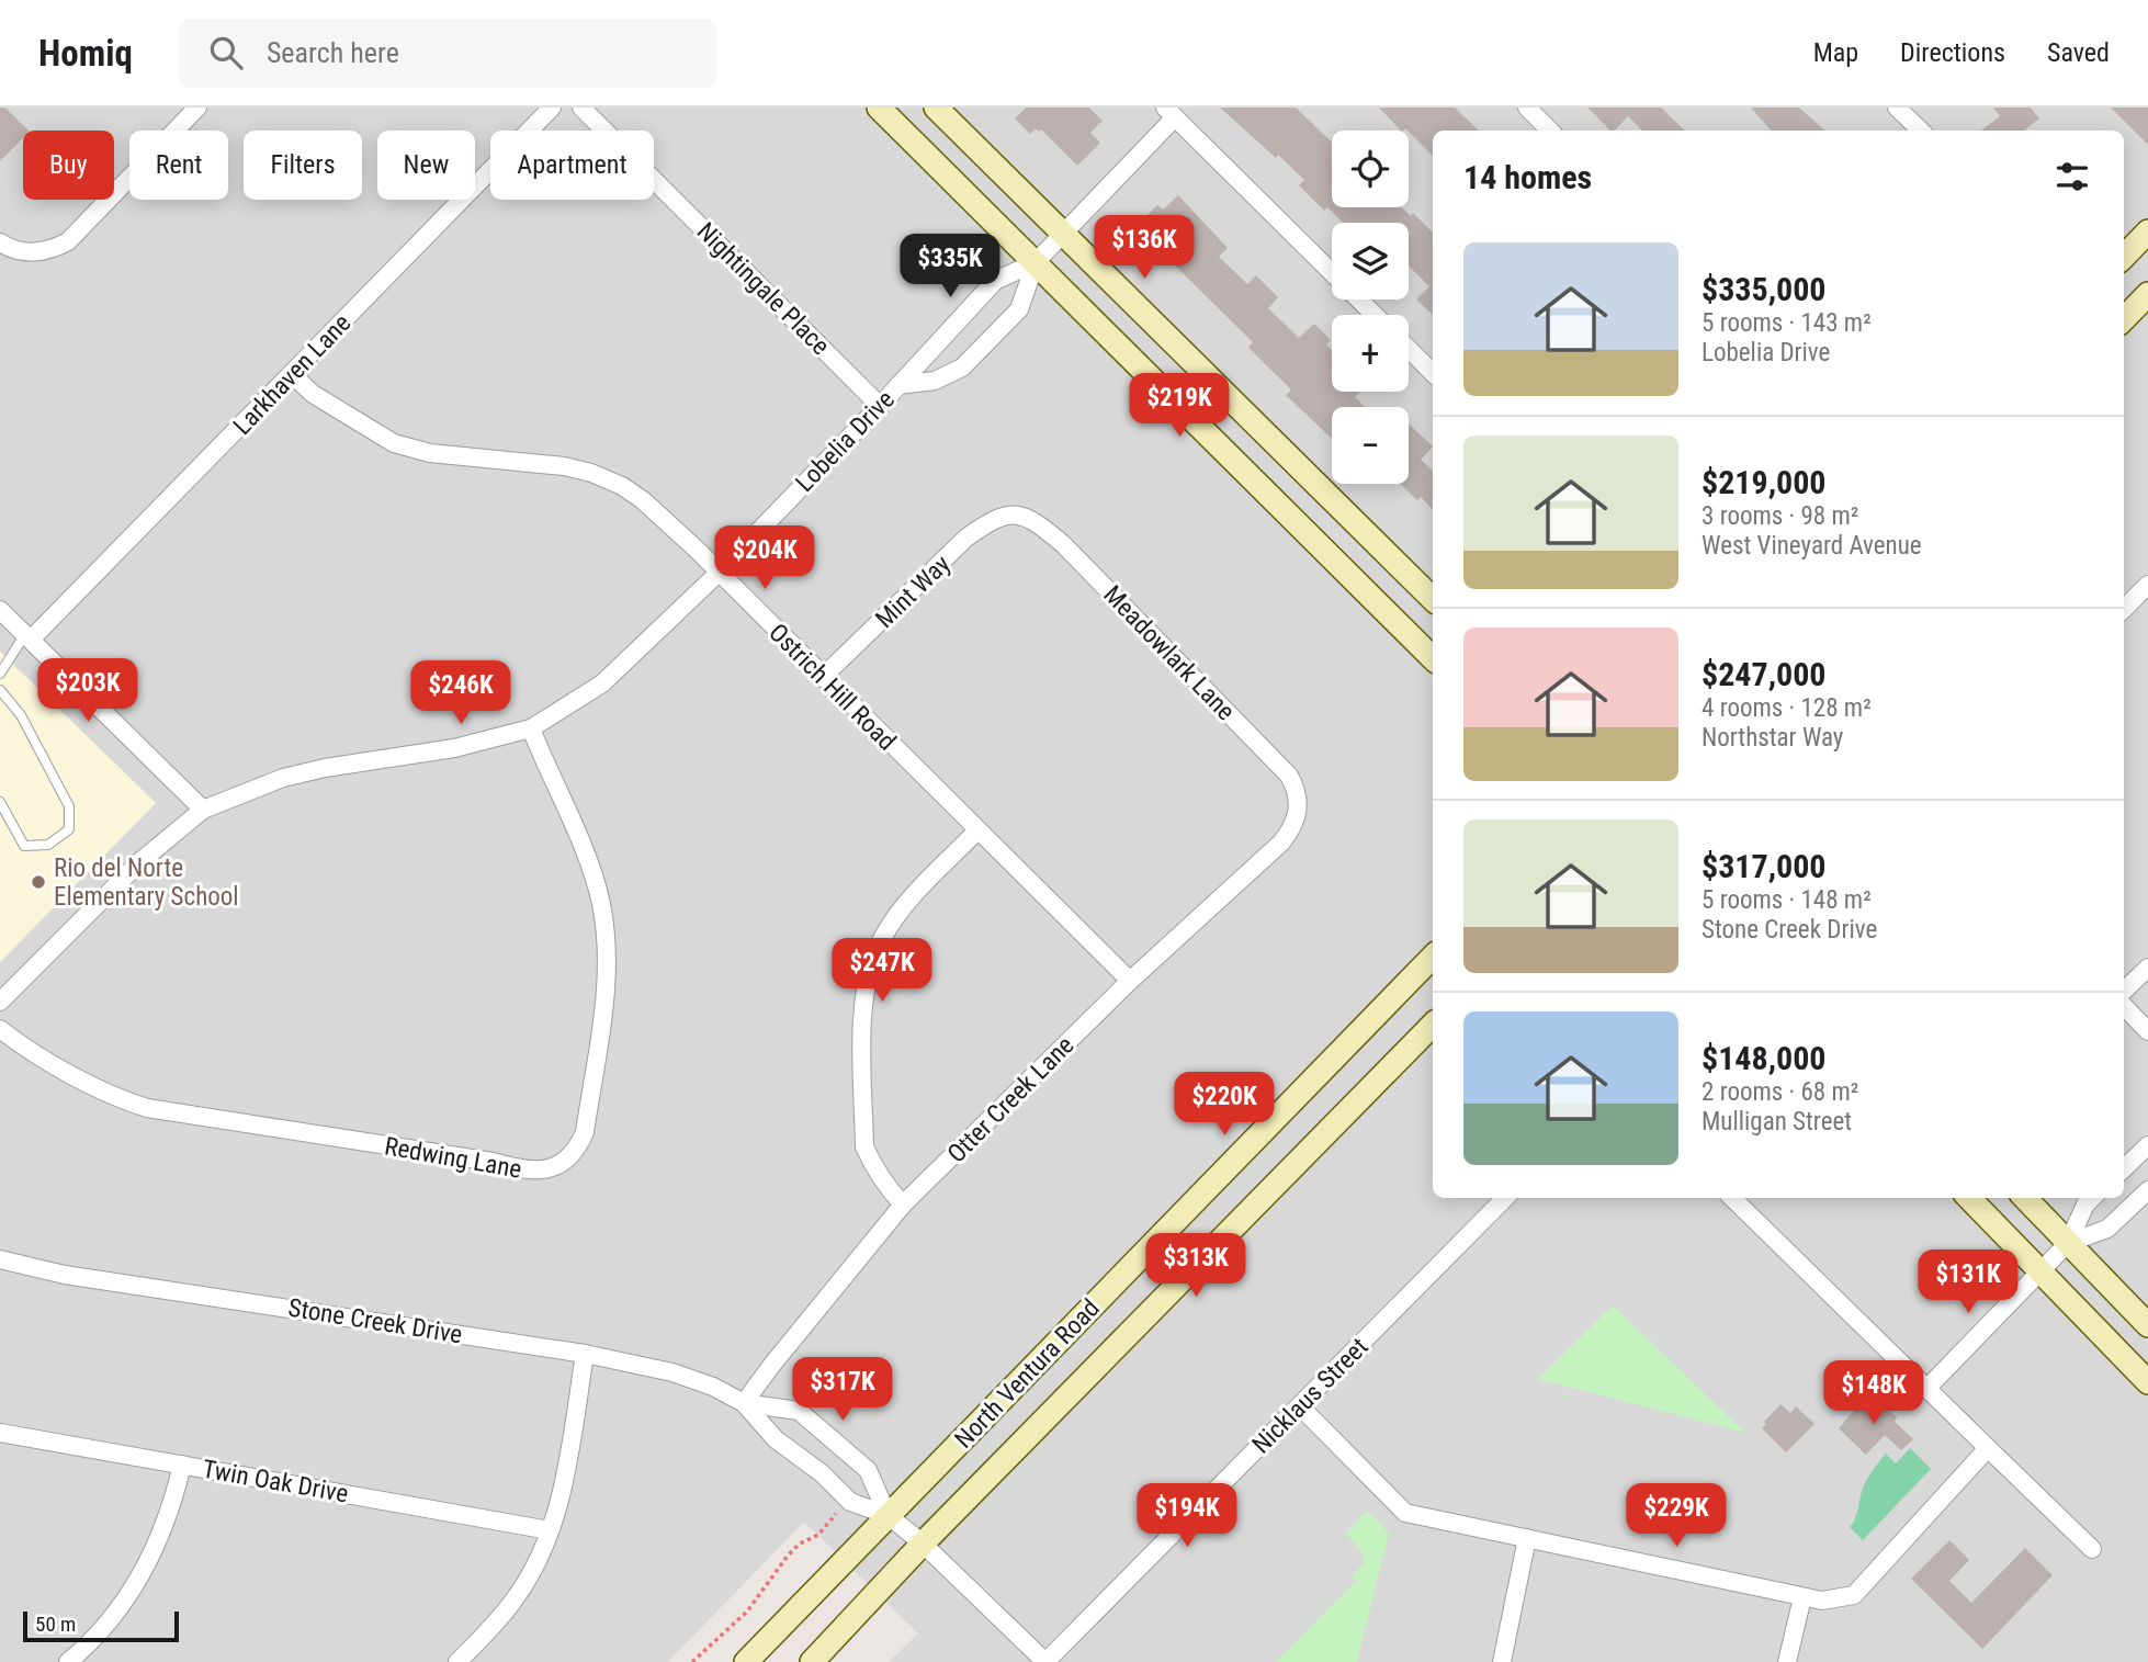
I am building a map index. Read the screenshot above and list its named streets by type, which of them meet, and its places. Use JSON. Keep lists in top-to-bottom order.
{
  "streets": {
    "main road": ["North Ventura Road"],
    "street": [
      "Nightingale Place",
      "Larkhaven Lane",
      "Lobelia Drive",
      "Mint Way",
      "Meadowlark Lane",
      "Ostrich Hill Road",
      "Otter Creek Lane",
      "Redwing Lane",
      "Stone Creek Drive",
      "Nicklaus Street",
      "Twin Oak Drive"
    ]
  },
  "crossings": [
    ["Nightingale Place", "Lobelia Drive"],
    ["Larkhaven Lane", "Ostrich Hill Road"],
    ["Lobelia Drive", "Ostrich Hill Road"],
    ["Lobelia Drive", "Redwing Lane"],
    ["Mint Way", "Meadowlark Lane"],
    ["Mint Way", "Ostrich Hill Road"],
    ["Meadowlark Lane", "Otter Creek Lane"],
    ["Ostrich Hill Road", "Otter Creek Lane"],
    ["Otter Creek Lane", "Stone Creek Drive"],
    ["Stone Creek Drive", "North Ventura Road"],
    ["Stone Creek Drive", "Nicklaus Street"]
  ],
  "places": ["Rio del Norte Elementary School"],
  "scale_bar": "50 m",
  "page": {
    "header": "Homiq",
    "search": "Search here",
    "nav": ["Map", "Directions", "Saved"],
    "map_buttons": ["+", "−"],
    "chip": [
      "Buy",
      "Rent",
      "Filters",
      "New",
      "Apartment"
    ],
    "heading": "14 homes",
    "price": [
      "$136K",
      "$335K",
      "$219K",
      "$204K",
      "$203K",
      "$246K",
      "$247K",
      "$220K",
      "$313K",
      "$131K",
      "$317K",
      "$148K",
      "$194K",
      "$229K"
    ],
    "list": [
      {
        "name": "$335,000",
        "note": "5 rooms · 143 m² · Lobelia Drive"
      },
      {
        "name": "$219,000",
        "note": "3 rooms · 98 m² · West Vineyard Avenue"
      },
      {
        "name": "$247,000",
        "note": "4 rooms · 128 m² · Northstar Way"
      },
      {
        "name": "$317,000",
        "note": "5 rooms · 148 m² · Stone Creek Drive"
      },
      {
        "name": "$148,000",
        "note": "2 rooms · 68 m² · Mulligan Street"
      }
    ],
    "scale": "50 m"
  }
}
